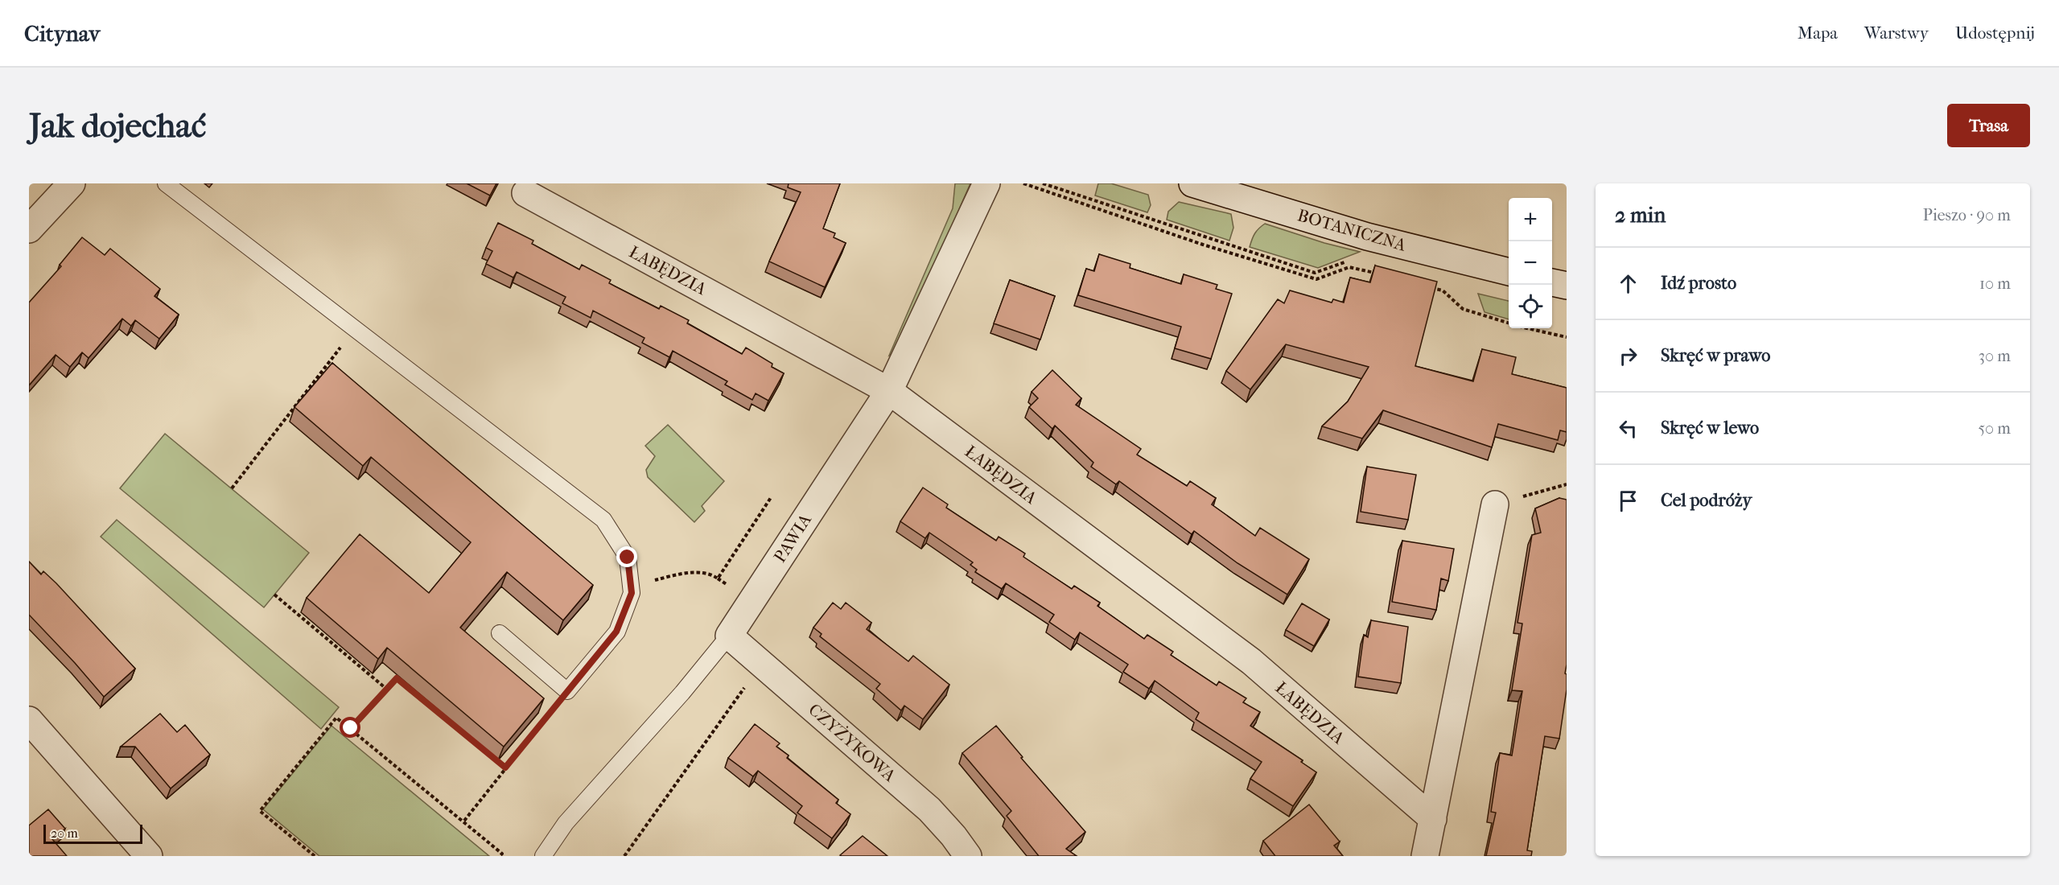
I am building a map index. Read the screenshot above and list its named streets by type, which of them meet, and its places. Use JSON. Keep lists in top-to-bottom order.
{
  "streets": {
    "street": [
      "BOTANICZNA",
      "ŁABĘDZIA",
      "PAWIA",
      "CZYŻYKOWA"
    ]
  },
  "crossings": [
    ["ŁABĘDZIA", "PAWIA"],
    ["PAWIA", "CZYŻYKOWA"]
  ],
  "scale_bar": "20 m",
  "page": {
    "header": "Citynav",
    "nav": ["Mapa", "Warstwy", "Udostępnij"],
    "buttons": "Trasa",
    "title": "Jak dojechać",
    "heading": ["2 min", "Pieszo · 90 m"],
    "map_buttons": ["+", "−"],
    "list": [
      ["Idź prosto", "10 m"],
      ["Skręć w prawo", "30 m"],
      ["Skręć w lewo", "50 m"],
      "Cel podróży"
    ],
    "scale": "20 m"
  }
}
